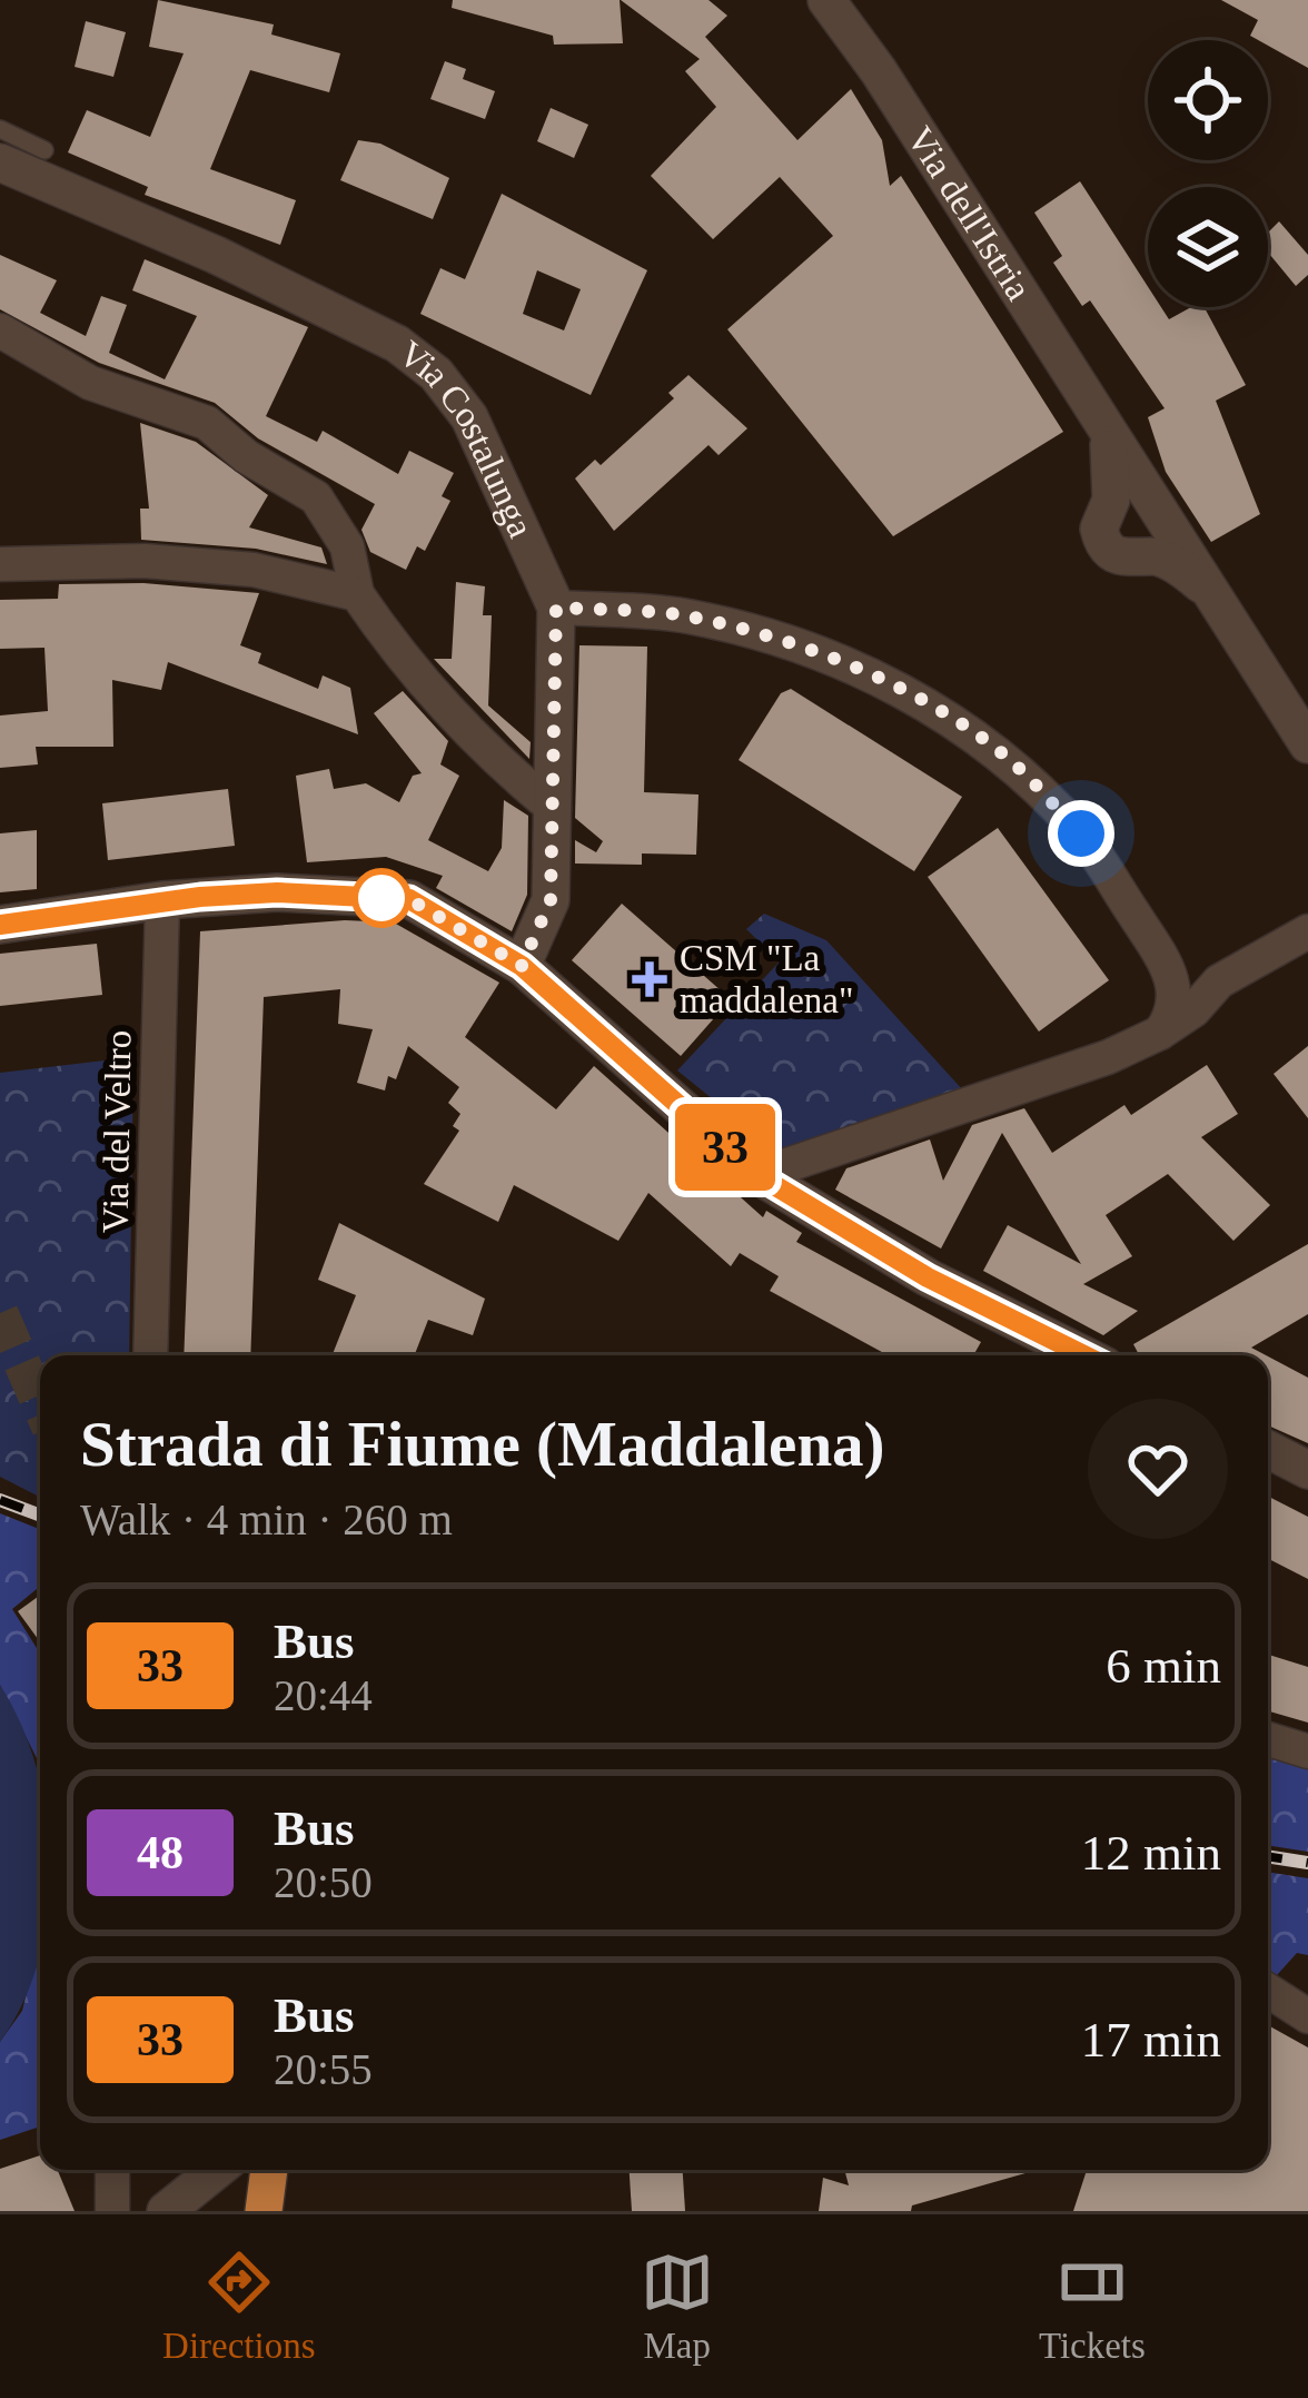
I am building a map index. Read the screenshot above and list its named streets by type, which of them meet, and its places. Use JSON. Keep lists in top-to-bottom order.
{
  "streets": {
    "main road": ["Via dell'Istria", "Via Costalunga"],
    "street": ["Via del Veltro"]
  },
  "places": {
    "health": ["CSM \"La maddalena\""]
  },
  "lines": ["bus line 33"],
  "page": {
    "on_map": "33",
    "heading": ["Strada di Fiume (Maddalena)", "Walk · 4 min · 260 m"],
    "list": [
      {
        "mark": "33",
        "name": "Bus",
        "note": "20:44",
        "value": "6 min"
      },
      {
        "mark": "48",
        "name": "Bus",
        "note": "20:50",
        "value": "12 min"
      },
      {
        "mark": "33",
        "name": "Bus",
        "note": "20:55",
        "value": "17 min"
      }
    ],
    "tabs": ["Directions", "Map", "Tickets"]
  }
}
